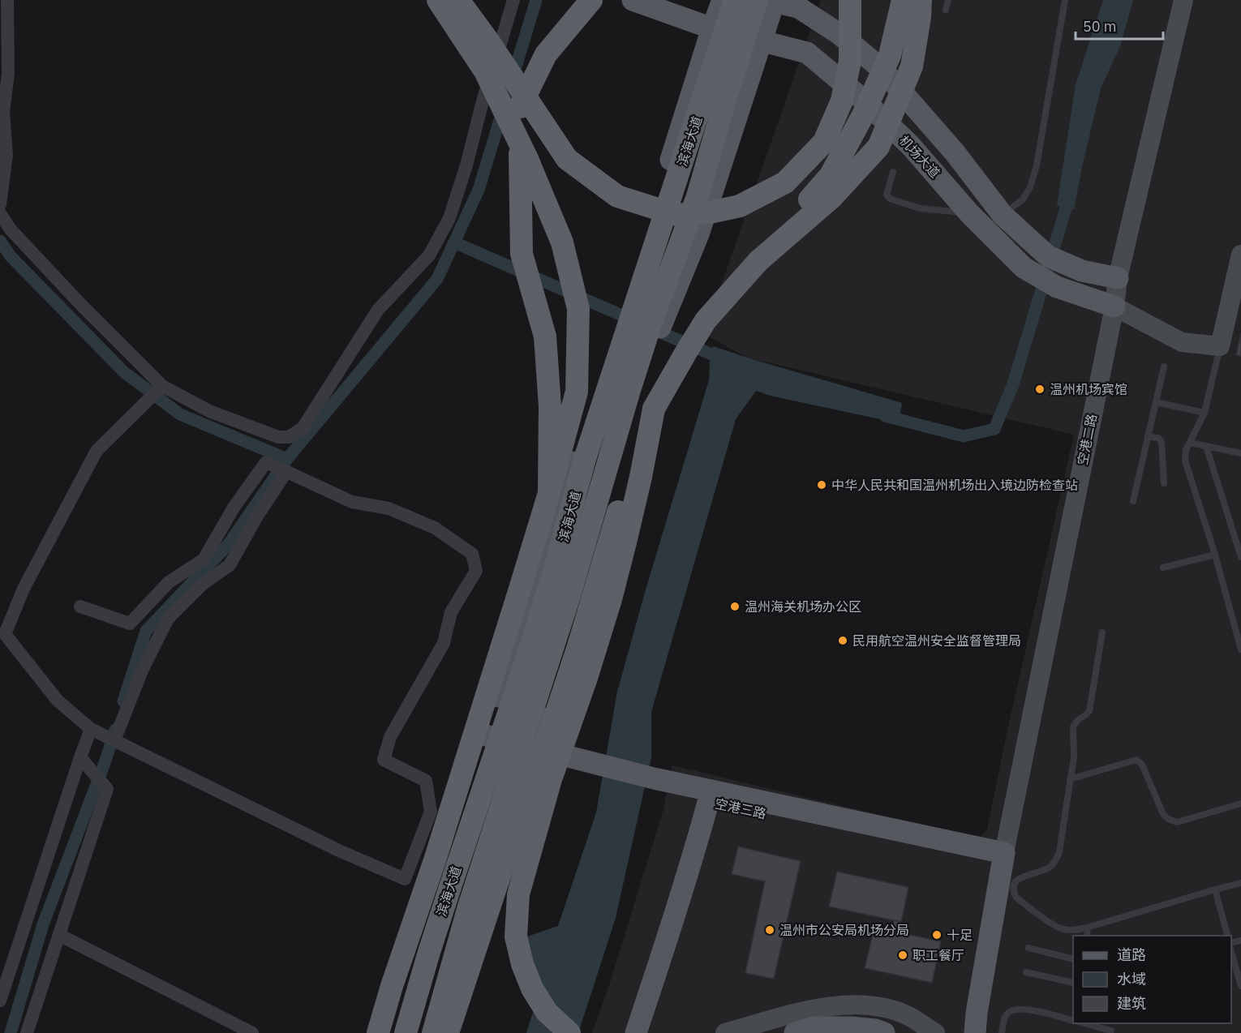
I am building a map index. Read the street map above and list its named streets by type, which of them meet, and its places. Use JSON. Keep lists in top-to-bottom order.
{
  "streets": {
    "highway": ["滨海大道"],
    "main road": ["机场大道", "空港二路", "空港三路"]
  },
  "crossings": [
    ["滨海大道", "机场大道"],
    ["机场大道", "空港二路"],
    ["空港二路", "空港三路"]
  ],
  "places": [
    "温州机场宾馆",
    "中华人民共和国温州机场出入境边防检查站",
    "温州海关机场办公区",
    "民用航空温州安全监督管理局",
    "温州市公安局机场分局",
    "十足",
    "职工餐厅"
  ],
  "legend": ["道路", "水域", "建筑"],
  "scale_bar": "50 m"
}
